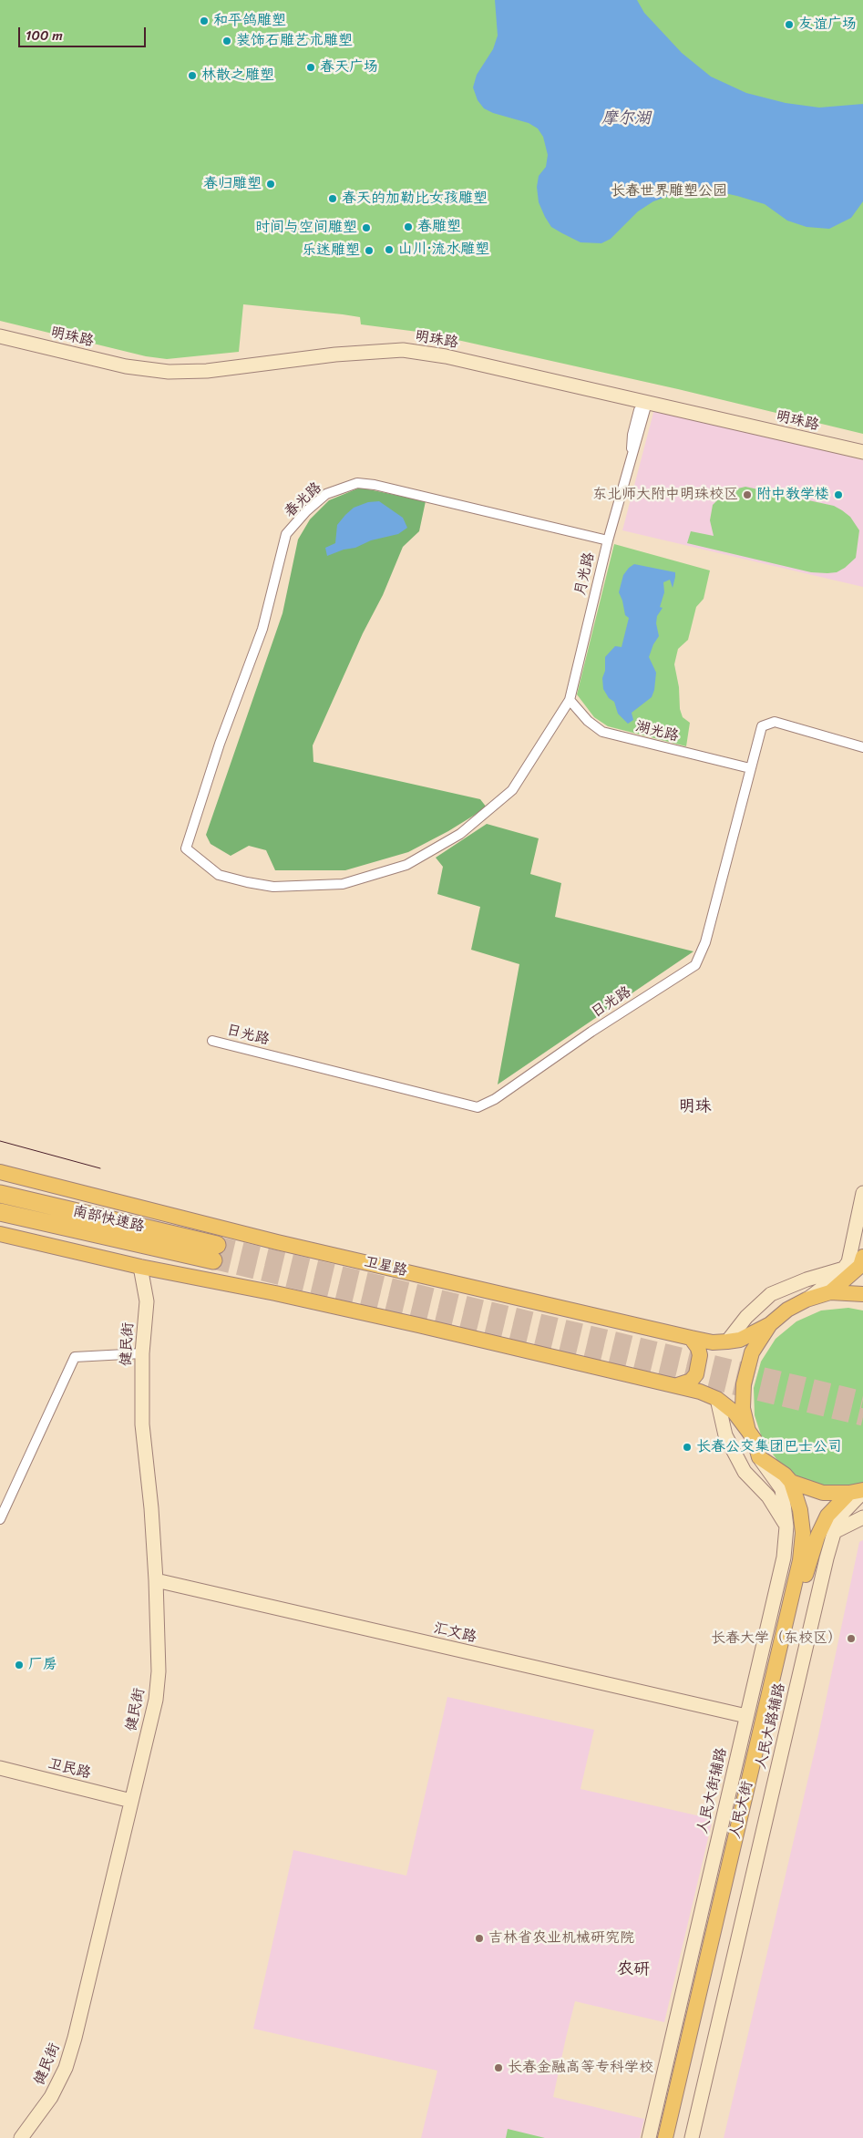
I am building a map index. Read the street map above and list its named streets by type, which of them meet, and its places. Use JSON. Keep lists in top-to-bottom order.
{
  "streets": {
    "highway": ["南部快速路"],
    "main road": ["卫星路", "人民大街"],
    "street": [
      "明珠路",
      "春光路",
      "月光路",
      "湖光路",
      "日光路",
      "健民街",
      "汇文路",
      "人民大路辅路",
      "卫民路",
      "人民大街辅路"
    ]
  },
  "crossings": [
    ["明珠路", "月光路"],
    ["春光路", "月光路"],
    ["月光路", "湖光路"],
    ["湖光路", "日光路"],
    ["健民街", "汇文路"],
    ["健民街", "卫民路"],
    ["汇文路", "人民大街辅路"],
    ["人民大路辅路", "人民大街"]
  ],
  "districts": ["明珠", "农研"],
  "water": ["摩尔湖"],
  "parks": ["长春世界雕塑公园"],
  "places": [
    "和平鸽雕塑",
    "友谊广场",
    "装饰石雕艺术雕塑",
    "春天广场",
    "林散之雕塑",
    "春归雕塑",
    "春天的加勒比女孩雕塑",
    "春雕塑",
    "时间与空间雕塑",
    "山川·流水雕塑",
    "乐迷雕塑",
    "东北师大附中明珠校区",
    "附中教学楼",
    "长春公交集团巴士公司",
    "长春大学（东校区）",
    "厂房",
    "吉林省农业机械研究院",
    "长春金融高等专科学校"
  ],
  "scale_bar": "100 m"
}
